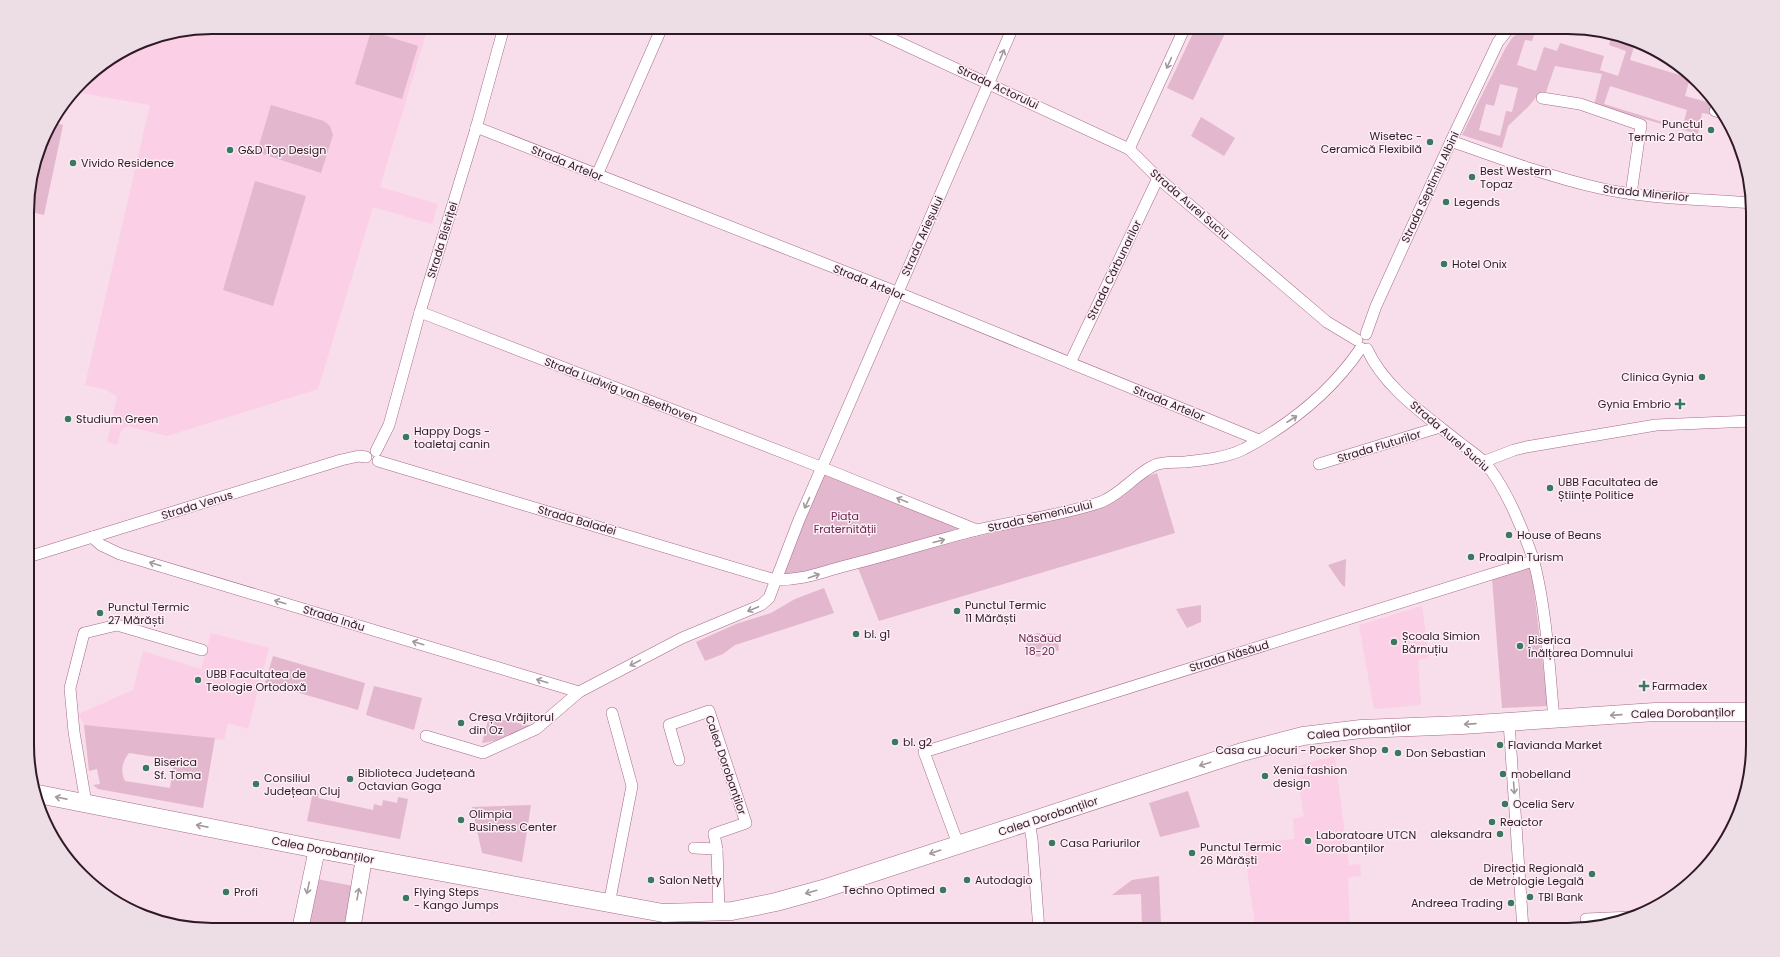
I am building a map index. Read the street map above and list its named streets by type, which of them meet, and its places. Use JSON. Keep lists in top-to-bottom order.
{
  "streets": {
    "main road": ["Calea Dorobanților"],
    "street": [
      "Strada Actorului",
      "Strada Artelor",
      "Strada Septimiu Albini",
      "Strada Minerilor",
      "Strada Aurel Suciu",
      "Strada Arieșului",
      "Strada Bistriței",
      "Strada Cărbunarilor",
      "Strada Ludwig van Beethoven",
      "Strada Fluturilor",
      "Strada Venus",
      "Strada Semenicului",
      "Strada Baladei",
      "Strada Inău",
      "Strada Năsăud"
    ]
  },
  "crossings": [
    ["Strada Actorului", "Strada Aurel Suciu"],
    ["Strada Actorului", "Strada Arieșului"],
    ["Strada Artelor", "Strada Arieșului"],
    ["Strada Artelor", "Strada Bistriței"],
    ["Strada Artelor", "Strada Cărbunarilor"],
    ["Strada Artelor", "Strada Semenicului"],
    ["Strada Septimiu Albini", "Strada Minerilor"],
    ["Strada Septimiu Albini", "Strada Aurel Suciu"],
    ["Strada Septimiu Albini", "Strada Semenicului"],
    ["Strada Aurel Suciu", "Strada Cărbunarilor"],
    ["Strada Aurel Suciu", "Strada Fluturilor"],
    ["Strada Aurel Suciu", "Strada Semenicului"],
    ["Strada Aurel Suciu", "Strada Năsăud"],
    ["Strada Aurel Suciu", "Calea Dorobanților"],
    ["Strada Arieșului", "Strada Ludwig van Beethoven"],
    ["Strada Bistriței", "Strada Ludwig van Beethoven"],
    ["Strada Bistriței", "Strada Baladei"],
    ["Strada Venus", "Strada Baladei"],
    ["Strada Venus", "Strada Inău"],
    ["Strada Năsăud", "Calea Dorobanților"]
  ],
  "one_way": ["Strada Inău", "Calea Dorobanților"],
  "parks": ["Piața Fraternității", "Năsăud 18-20"],
  "places": {
    "other": [
      "Punctul Termic 2 Pata",
      "Wisetec - Ceramică Flexibilă",
      "G&D Top Design",
      "Vivido Residence",
      "Best Western Topaz",
      "Legends",
      "Hotel Onix",
      "Clinica Gynia",
      "Studium Green",
      "Happy Dogs - toaletaj canin",
      "UBB Facultatea de Științe Politice",
      "House of Beans",
      "Proalpin Turism",
      "Punctul Termic 11 Mărăști",
      "Punctul Termic 27 Mărăști",
      "bl. g1",
      "Școala Simion Bărnuțiu",
      "Biserica Înălțarea Domnului",
      "UBB Facultatea de Teologie Ortodoxă",
      "Creșa Vrăjitorul din Oz",
      "bl. g2",
      "Flavianda Market",
      "Casa cu Jocuri - Pocker Shop",
      "Don Sebastian",
      "Biserica Sf. Toma",
      "mobelland",
      "Xenia fashion design",
      "Biblioteca Județeană Octavian Goga",
      "Consiliul Județean Cluj",
      "Ocelia Serv",
      "Olimpia Business Center",
      "Reactor",
      "aleksandra",
      "Laboratoare UTCN Dorobanților",
      "Casa Pariurilor",
      "Punctul Termic 26 Mărăști",
      "Direcția Regională de Metrologie Legală",
      "Salon Netty",
      "Autodagio",
      "Techno Optimed",
      "Profi",
      "TBI Bank",
      "Flying Steps - Kango Jumps",
      "Andreea Trading"
    ],
    "health": ["Gynia Embrio", "Farmadex"]
  }
}
